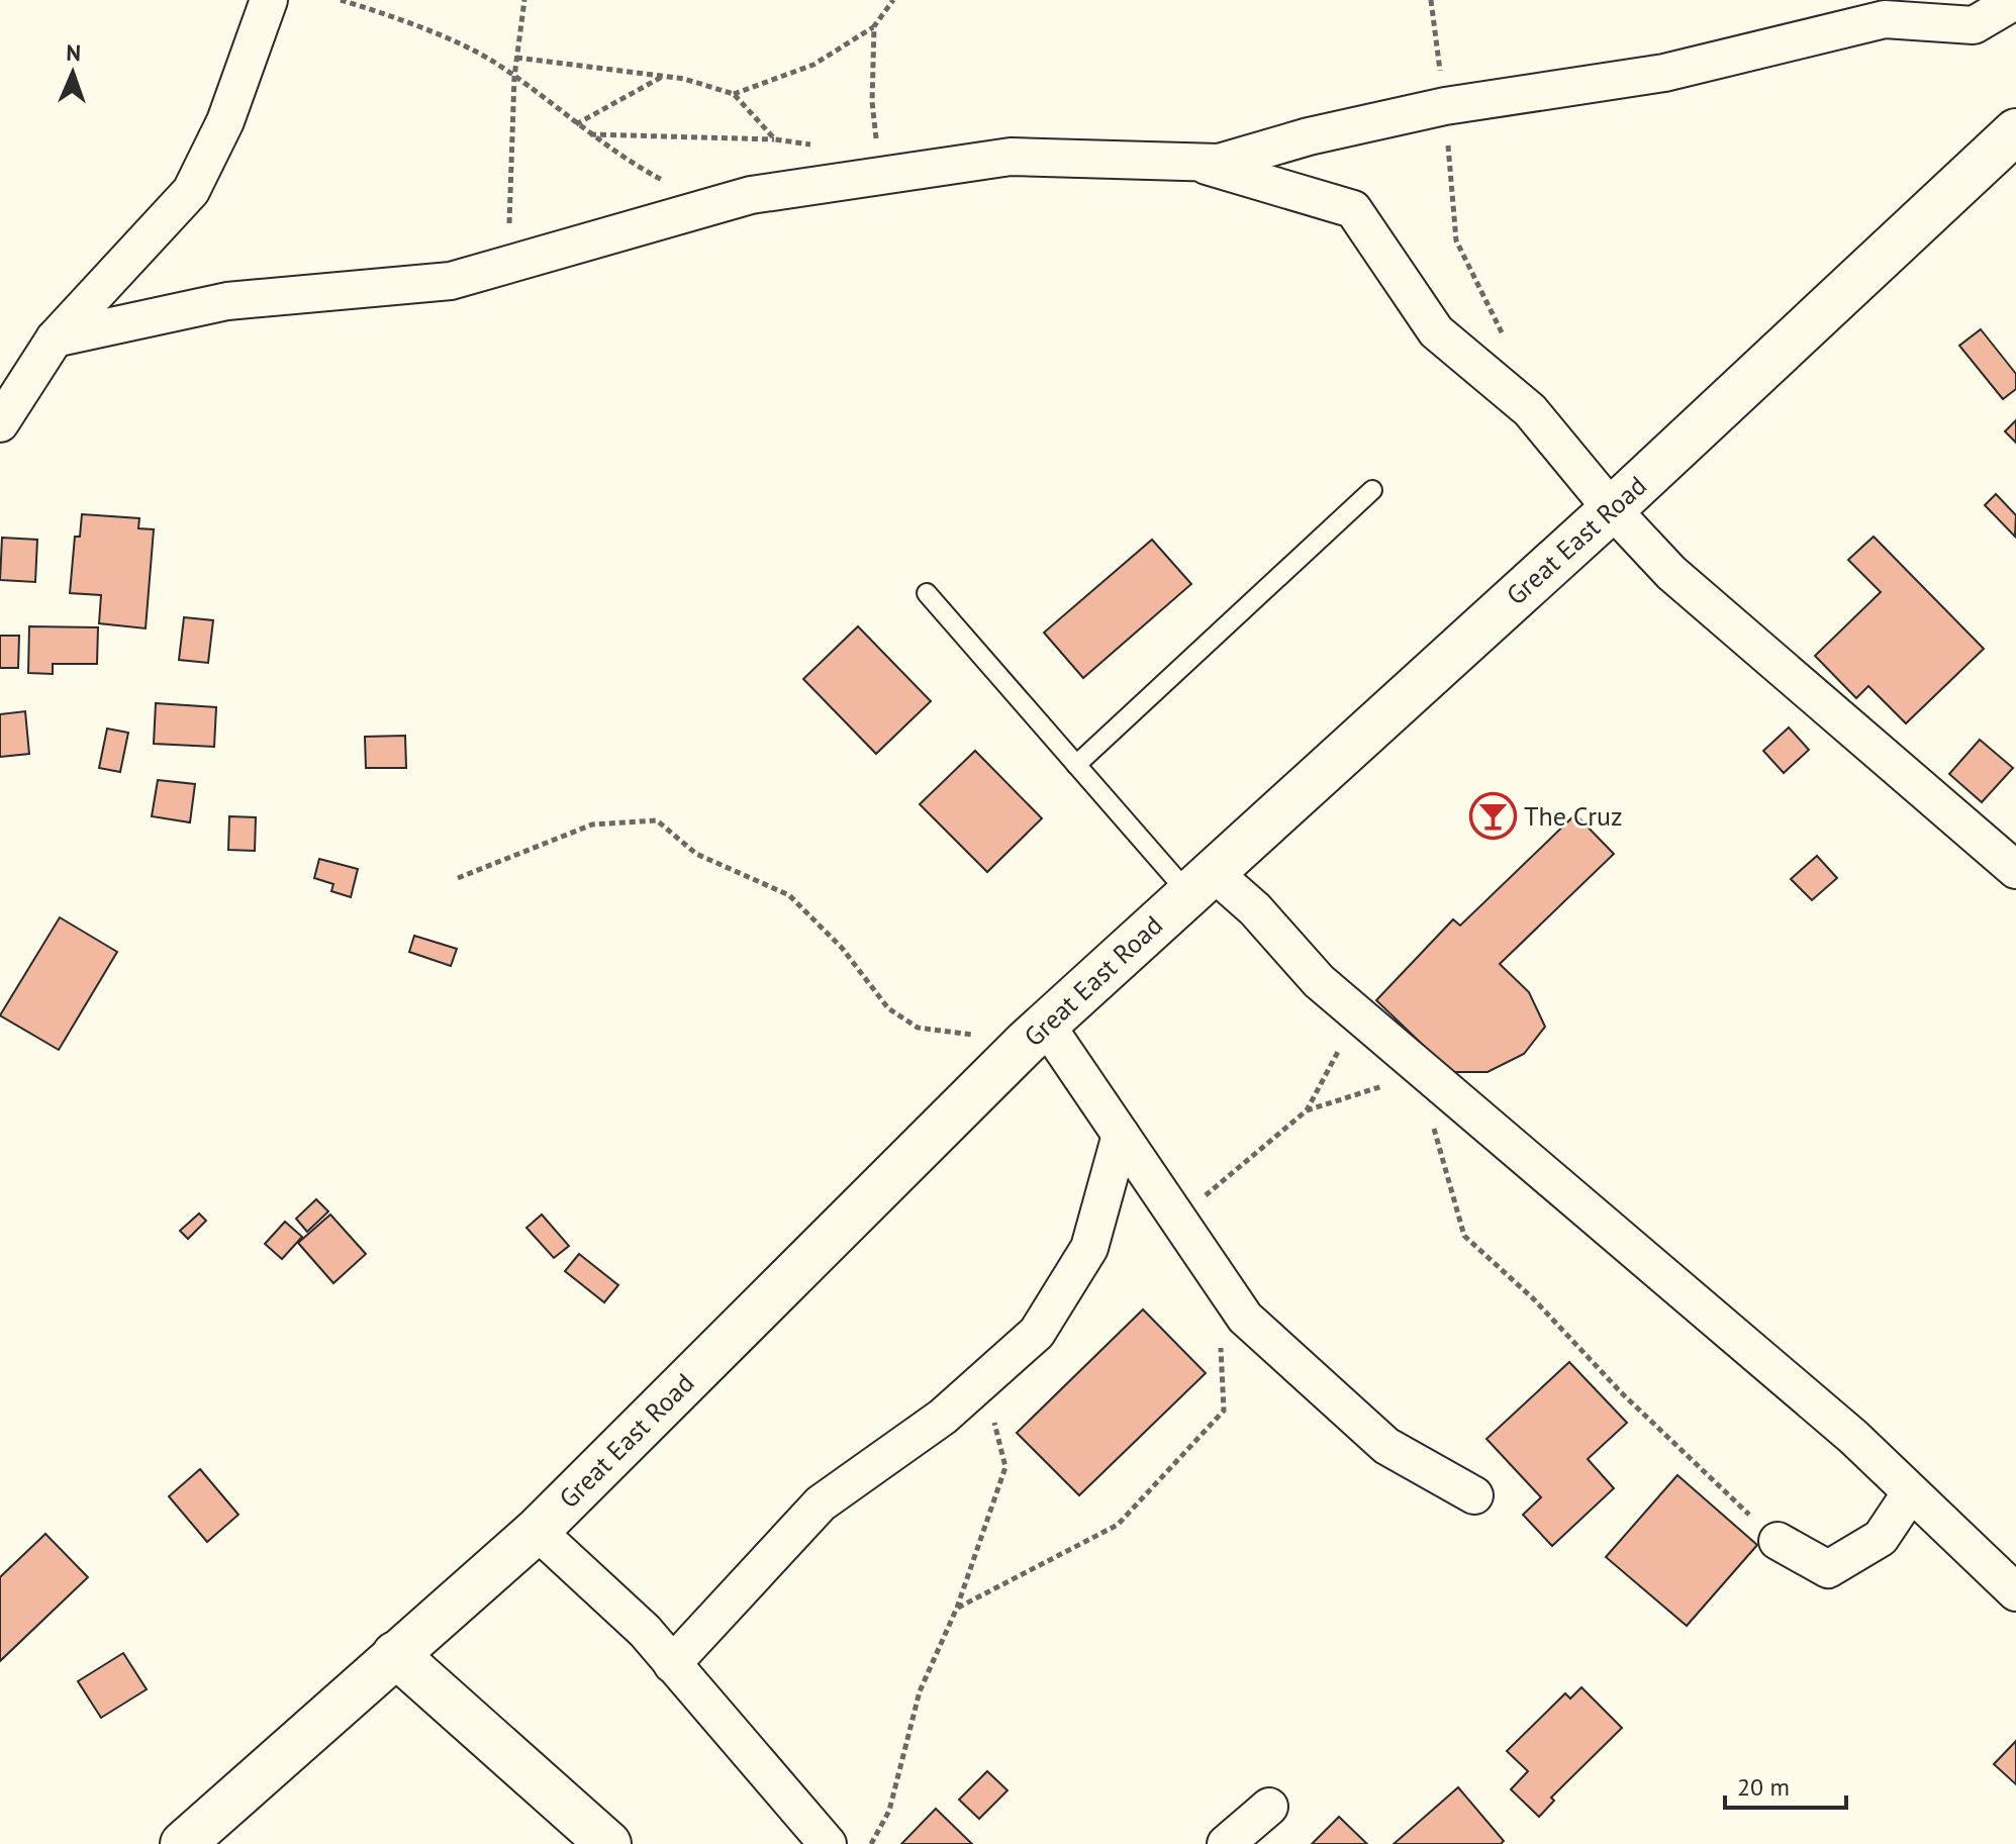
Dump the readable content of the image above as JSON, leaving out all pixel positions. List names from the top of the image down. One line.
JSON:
{"streets":{"main road":["Great East Road"]},"places":{"bar":["The Cruz"]},"scale_bar":"20 m","north":"top"}
